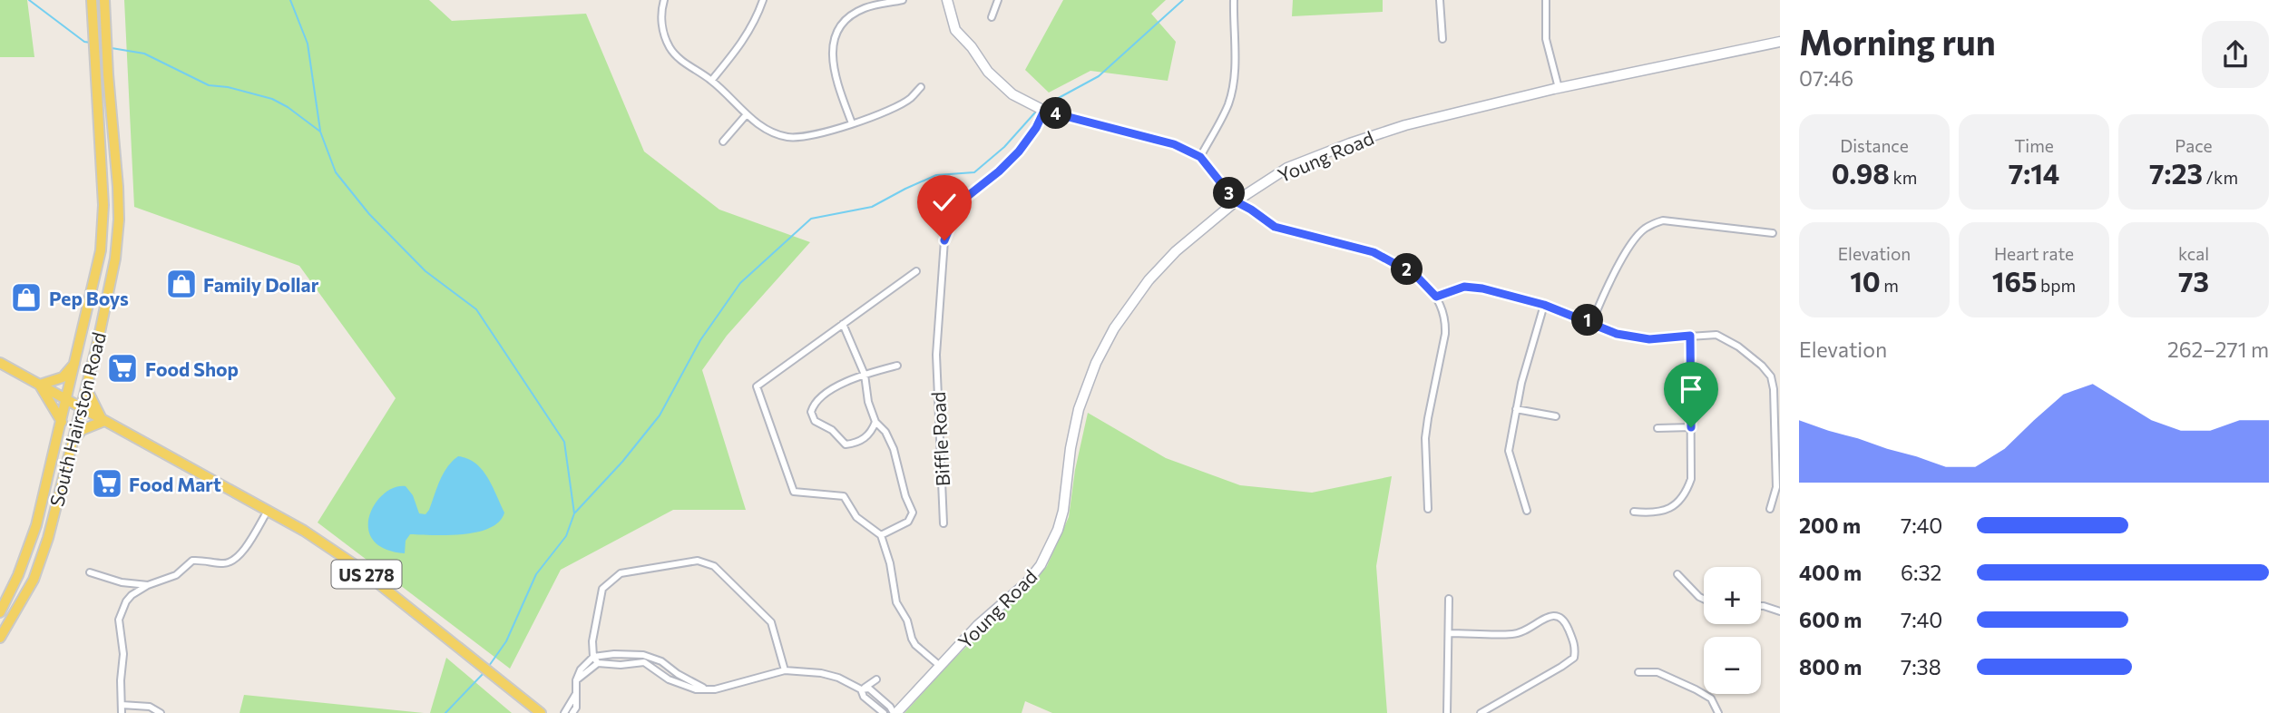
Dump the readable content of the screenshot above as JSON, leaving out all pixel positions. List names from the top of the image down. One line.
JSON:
{"streets":{"main road":["South Hairston Road","US 278"],"street":["Young Road","Biffle Road"]},"crossings":[["South Hairston Road","US 278"]],"places":{"shop":["Family Dollar","Pep Boys"],"supermarket":["Food Shop","Food Mart"]},"page":{"heading":["Morning run","07:46"],"pins":["4","3","2","1"],"stats":[["Distance","0.98 km"],["Time","7:14"],["Pace","7:23 /km"],["Elevation","10 m"],["Heart rate","165 bpm"],["kcal","73"]],"chart":["Elevation","262–271 m"],"list":[{"name":"200 m","note":"7:40"},{"name":"400 m","note":"6:32"},{"name":"600 m","note":"7:40"},{"name":"800 m","note":"7:38"}],"map_buttons":["+","−"]}}
